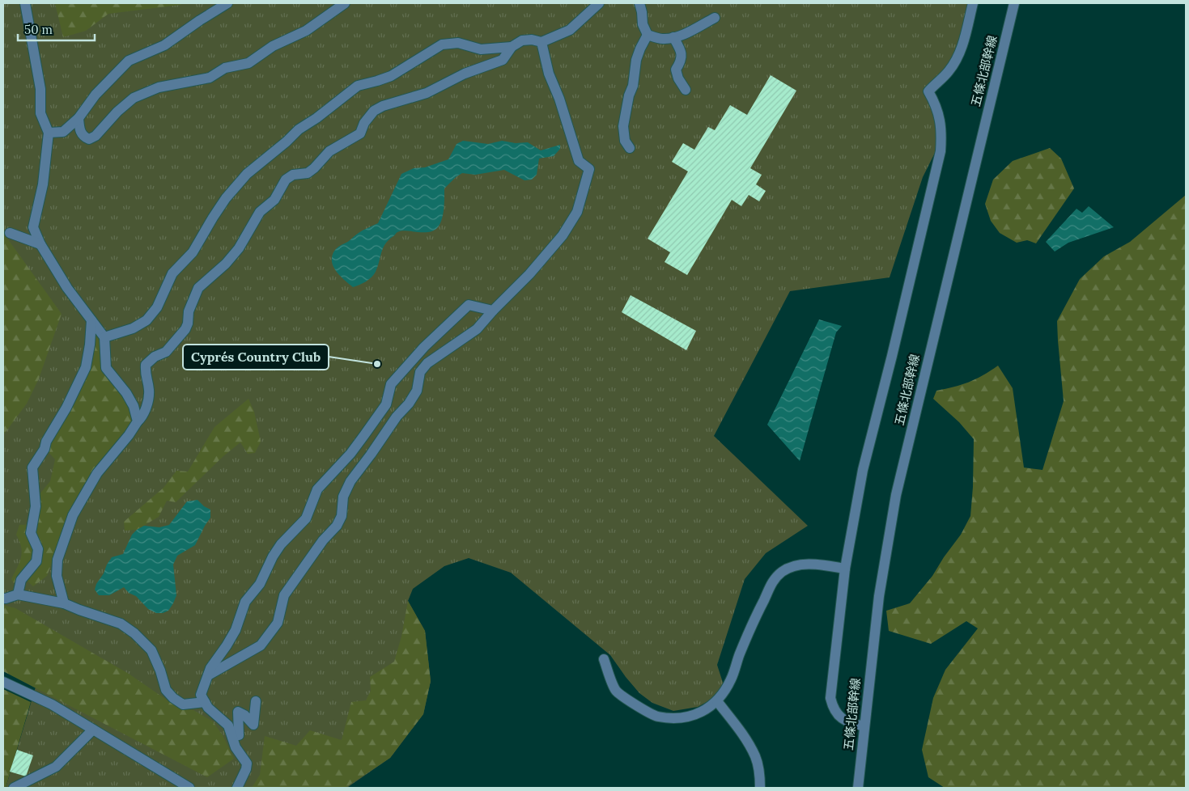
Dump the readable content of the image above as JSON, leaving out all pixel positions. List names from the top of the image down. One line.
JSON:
{"streets":{"street":["五條北部幹線"]},"places":["Cyprés Country Club"],"scale_bar":"50 m"}
